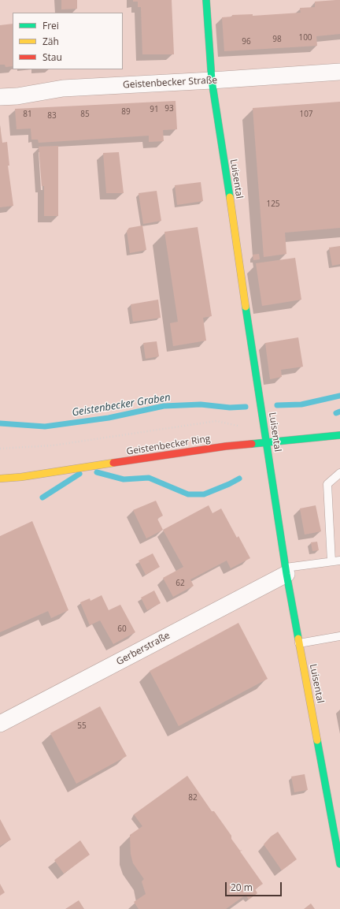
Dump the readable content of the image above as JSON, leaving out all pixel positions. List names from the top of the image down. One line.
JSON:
{"streets":{"street":["Geistenbecker Straße","Luisental","Geistenbecker Ring","Gerberstraße"]},"crossings":[["Geistenbecker Straße","Luisental"],["Luisental","Geistenbecker Ring"],["Luisental","Gerberstraße"]],"water":["Geistenbecker Graben"],"house_numbers":["100","98","96","93","91","89","81","85","107","83","125","62","60","55","82"],"legend":["Frei","Zäh","Stau"],"scale_bar":"20 m"}
